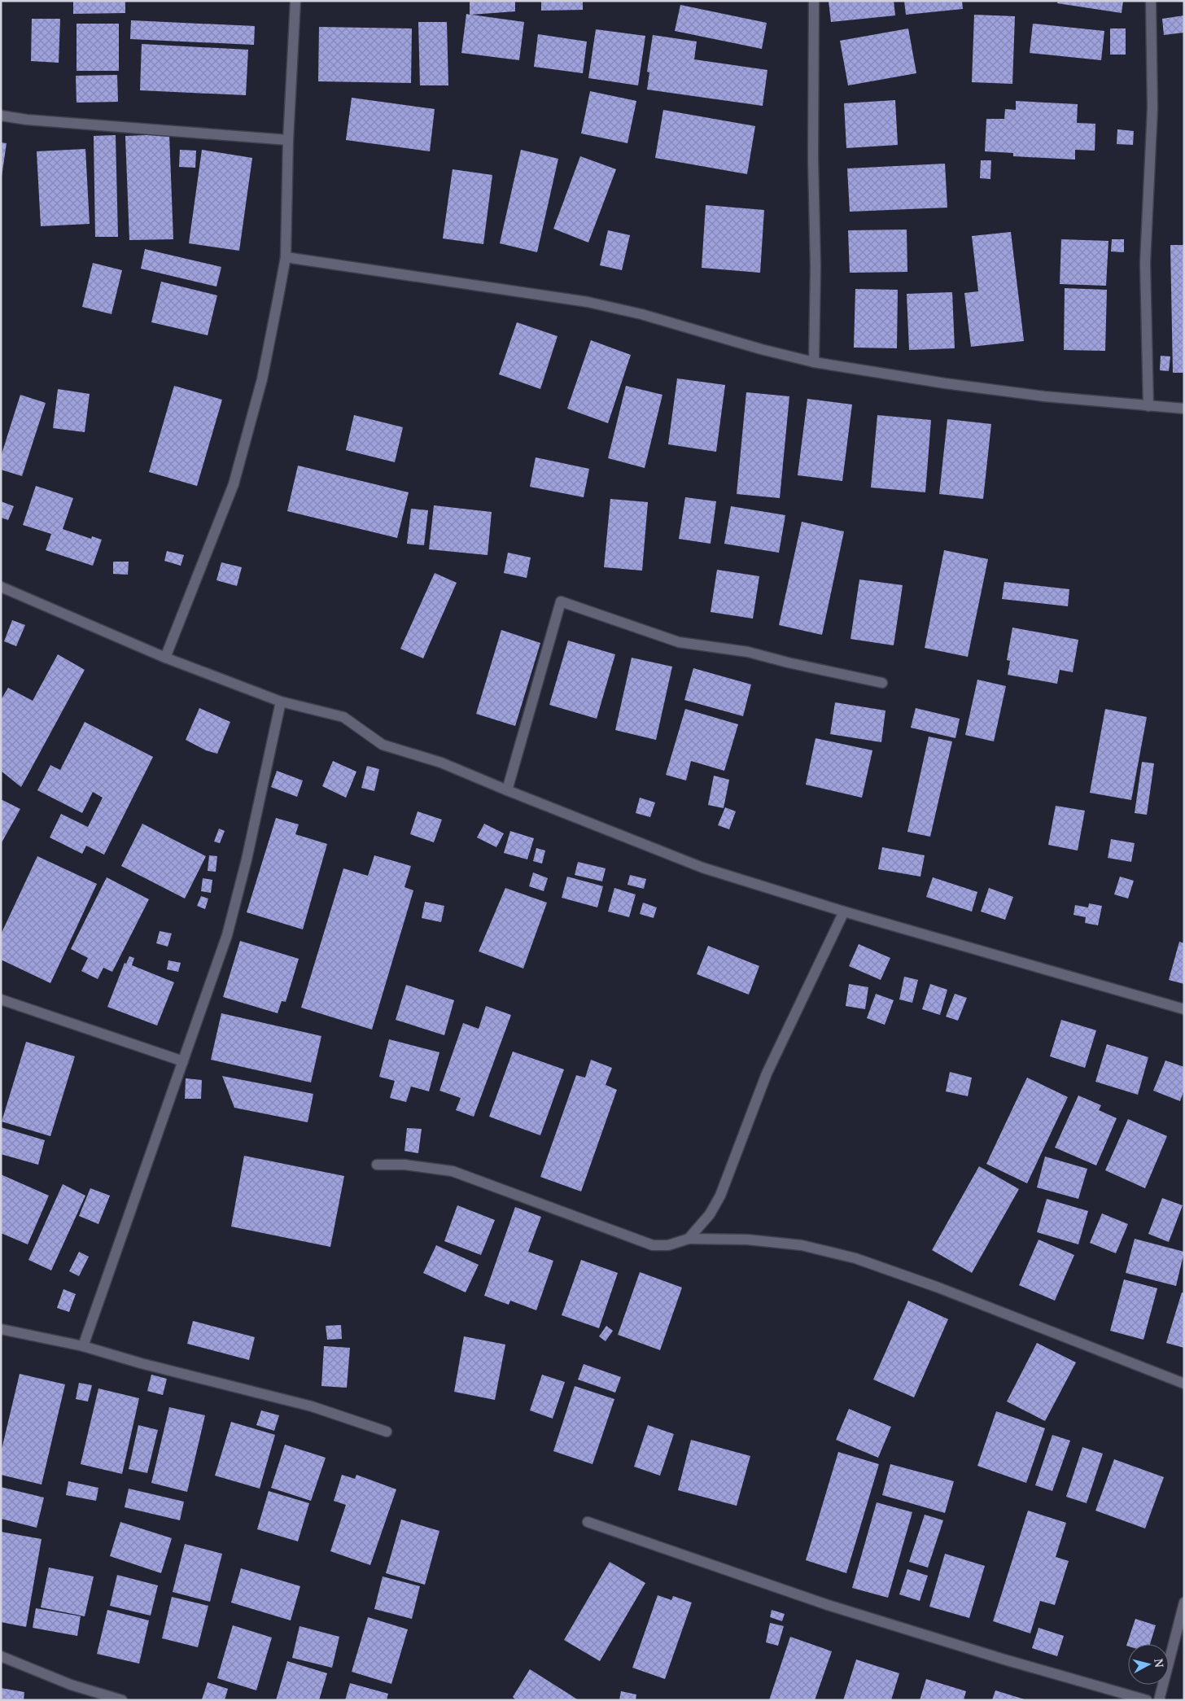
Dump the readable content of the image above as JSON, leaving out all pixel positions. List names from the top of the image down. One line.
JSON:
{"north":"right"}
